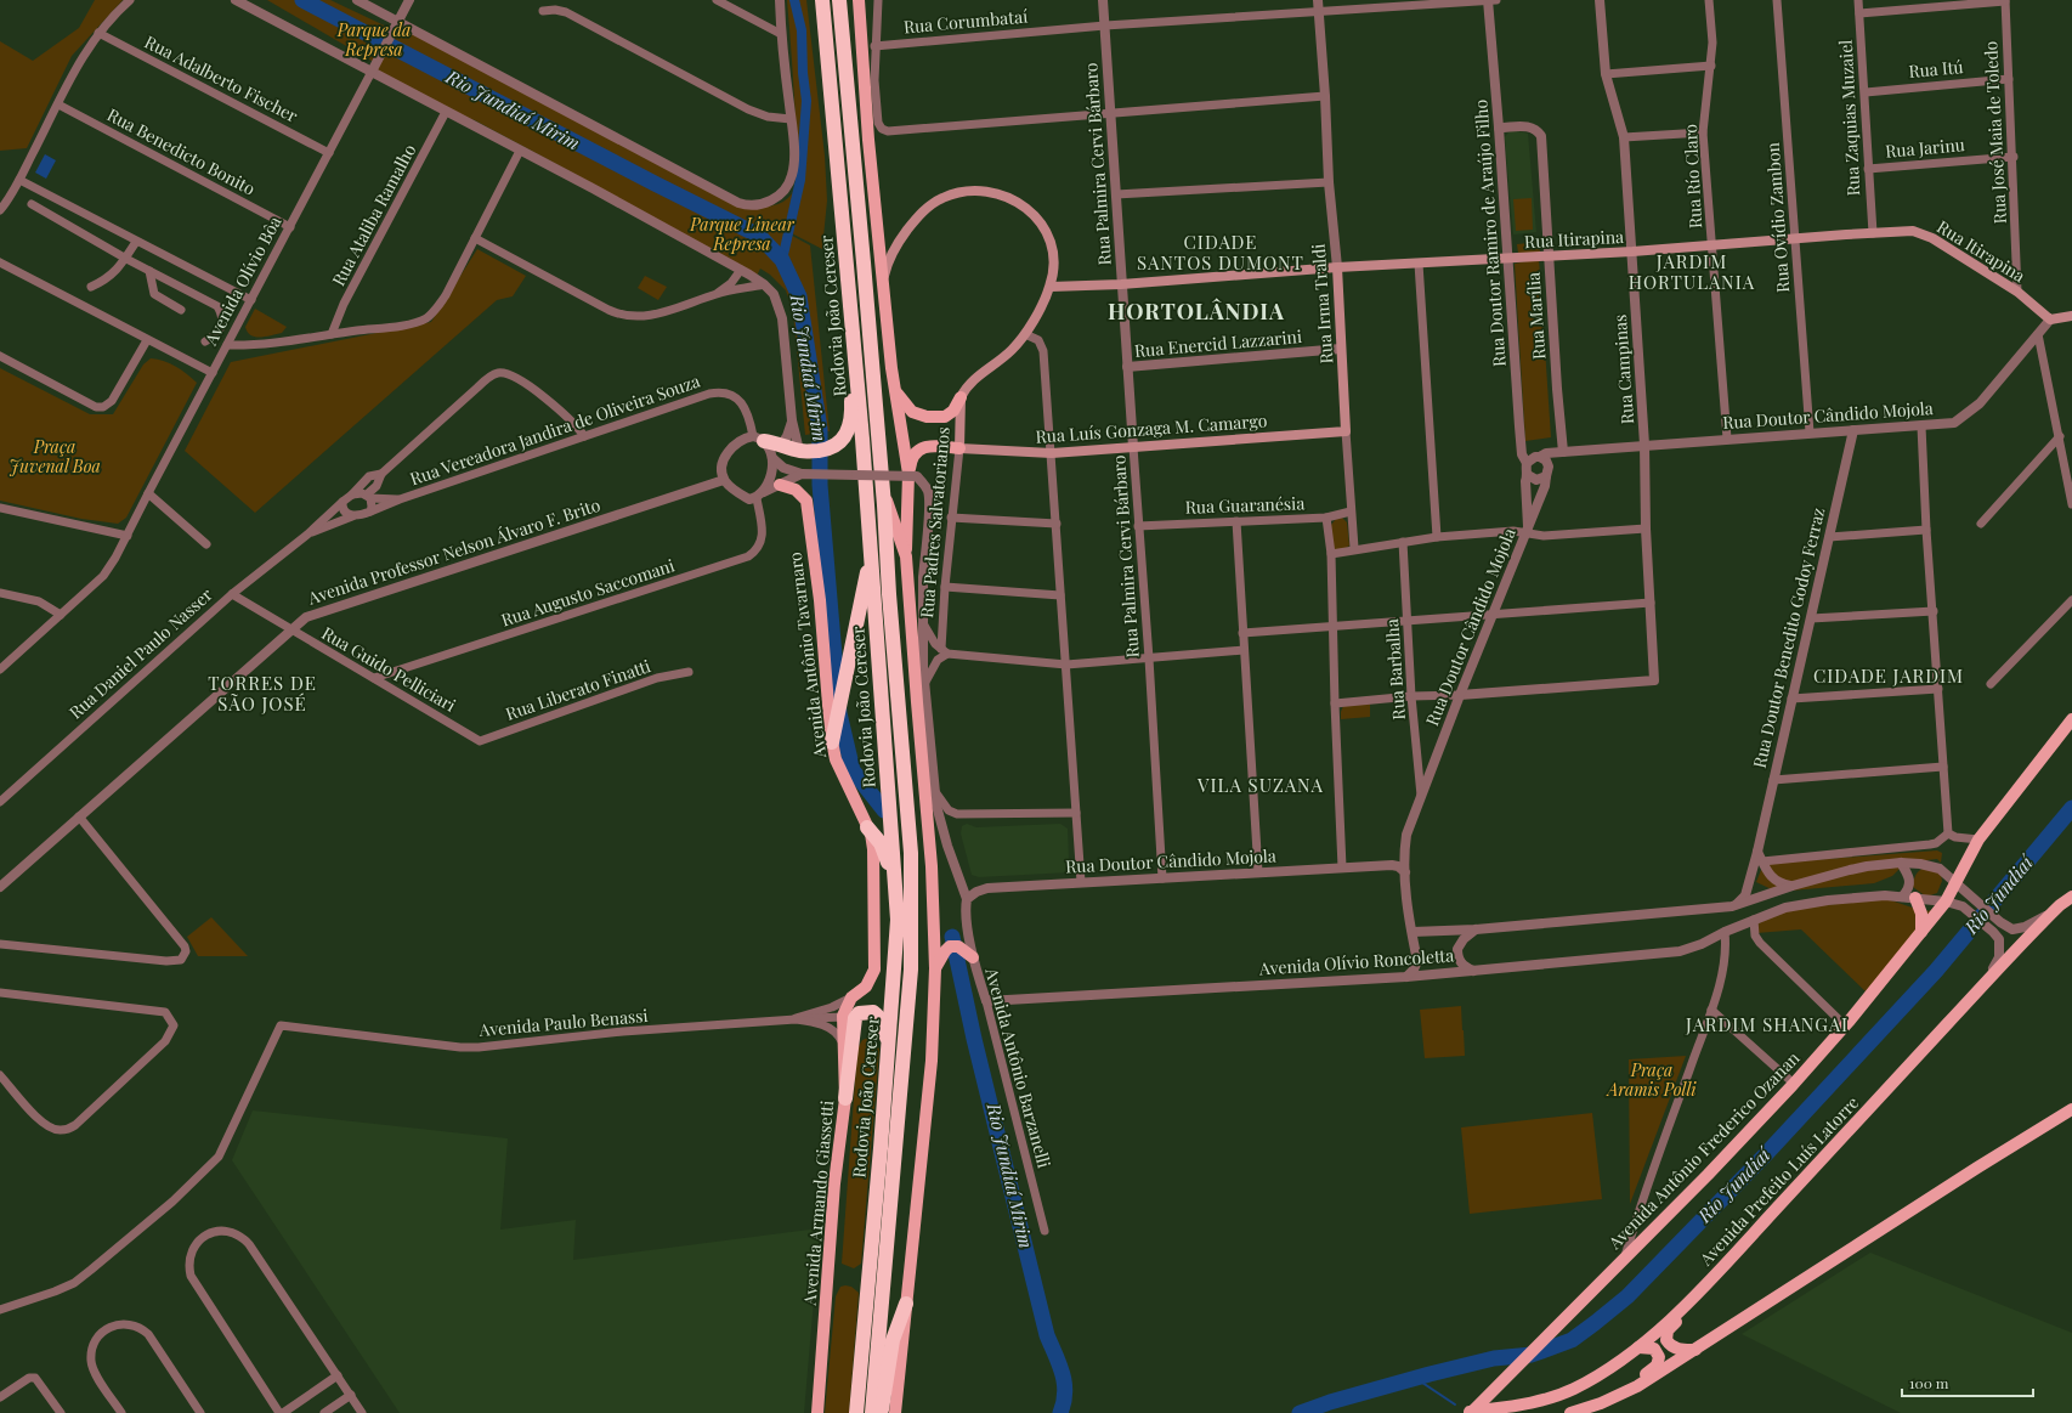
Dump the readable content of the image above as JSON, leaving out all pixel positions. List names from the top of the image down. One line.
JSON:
{"streets":{"highway":["Rodovia João Cereser"],"main road":["Rua Itirapina","Rua Irma Traldi","Rua Luís Gonzaga M. Camargo","Rua Padres Salvatorianos","Avenida Antônio Tavarnaro","Avenida Antônio Frederico Ozanan","Avenida Prefeito Luís Latorre","Avenida Armando Giassetti"],"street":["Rua Corumbataí","Rua Itú","Rua Adalberto Fischer","Rua Zaquias Muzaiel","Rua José Maia de Toledo","Rua Jarinu","Rua Benedicto Bonito","Rua Palmira Cervi Bárbaro","Rua Río Claro","Rua Ataliba Ramalho","Rua Ovídio Zambon","Rua Doutor Ramiro de Araújo Filho","Avenida Olívio Bôa","Rua Marília","Rua Enercid Lazzarini","Rua Campinas","Rua Doutor Cândido Mojola","Rua Vereadora Jandira de Oliveira Souza","Rua Guaranésia","Avenida Professor Nelson Álvaro F. Brito","Rua Augusto Saccomani","Rua Doutor Benedito Godoy Ferraz","Rua Daniel Paulo Nasser","Rua Guido Pelliciari","Rua Barbalha","Rua Liberato Finatti","Avenida Olívio Roncoletta","Avenida Paulo Benassi","Avenida Antônio Barzanelli"]},"crossings":[["Rua Corumbataí","Rua Palmira Cervi Bárbaro"],["Rua Corumbataí","Rua Doutor Ramiro de Araújo Filho"],["Rua Corumbataí","Rua Irma Traldi"],["Rua Itú","Rua Zaquias Muzaiel"],["Rua Itú","Rua José Maia de Toledo"],["Rua Adalberto Fischer","Avenida Olívio Bôa"],["Rua Zaquias Muzaiel","Rua Jarinu"],["Rua Zaquias Muzaiel","Rua Itirapina"],["Rua José Maia de Toledo","Rua Jarinu"],["Rua José Maia de Toledo","Rua Itirapina"],["Rua Benedicto Bonito","Avenida Olívio Bôa"],["Rua Palmira Cervi Bárbaro","Rua Itirapina"],["Rua Palmira Cervi Bárbaro","Rua Enercid Lazzarini"],["Rua Palmira Cervi Bárbaro","Rua Doutor Cândido Mojola"],["Rua Palmira Cervi Bárbaro","Rua Luís Gonzaga M. Camargo"],["Rua Palmira Cervi Bárbaro","Rua Guaranésia"],["Rua Río Claro","Rua Itirapina"],["Rua Río Claro","Rua Doutor Cândido Mojola"],["Rua Ovídio Zambon","Rua Itirapina"],["Rua Ovídio Zambon","Rua Doutor Cândido Mojola"],["Rua Doutor Ramiro de Araújo Filho","Rua Itirapina"],["Rua Doutor Ramiro de Araújo Filho","Rua Marília"],["Rua Doutor Ramiro de Araújo Filho","Rua Doutor Cândido Mojola"],["Rua Itirapina","Rua Irma Traldi"],["Rua Itirapina","Rua Marília"],["Rua Itirapina","Rua Campinas"],["Rua Itirapina","Rua Doutor Cândido Mojola"],["Rua Irma Traldi","Rua Enercid Lazzarini"],["Rua Irma Traldi","Rua Luís Gonzaga M. Camargo"],["Rua Irma Traldi","Rua Guaranésia"],["Rua Marília","Rua Doutor Cândido Mojola"],["Rua Campinas","Rua Doutor Cândido Mojola"],["Rua Doutor Cândido Mojola","Rua Doutor Benedito Godoy Ferraz"],["Rua Doutor Cândido Mojola","Rua Barbalha"],["Rua Doutor Cândido Mojola","Avenida Olívio Roncoletta"],["Rua Doutor Cândido Mojola","Avenida Antônio Barzanelli"],["Rua Luís Gonzaga M. Camargo","Rua Padres Salvatorianos"],["Rua Vereadora Jandira de Oliveira Souza","Avenida Professor Nelson Álvaro F. Brito"],["Rua Vereadora Jandira de Oliveira Souza","Rua Augusto Saccomani"],["Rua Vereadora Jandira de Oliveira Souza","Rua Daniel Paulo Nasser"],["Avenida Professor Nelson Álvaro F. Brito","Rua Augusto Saccomani"],["Avenida Professor Nelson Álvaro F. Brito","Rua Guido Pelliciari"],["Rua Augusto Saccomani","Rua Guido Pelliciari"],["Rua Doutor Benedito Godoy Ferraz","Avenida Olívio Roncoletta"],["Rua Daniel Paulo Nasser","Rua Guido Pelliciari"],["Avenida Antônio Tavarnaro","Avenida Armando Giassetti"],["Rua Guido Pelliciari","Rua Liberato Finatti"],["Avenida Olívio Roncoletta","Avenida Antônio Barzanelli"],["Avenida Olívio Roncoletta","Avenida Antônio Frederico Ozanan"],["Avenida Olívio Roncoletta","Avenida Prefeito Luís Latorre"],["Avenida Paulo Benassi","Avenida Armando Giassetti"],["Avenida Antônio Frederico Ozanan","Avenida Prefeito Luís Latorre"]],"districts":["CIDADE SANTOS DUMONT","JARDIM HORTULANIA","HORTOLÂNDIA","CIDADE JARDIM","TORRES DE SÃO JOSÉ","VILA SUZANA","JARDIM SHANGAI"],"water":["Rio Jundiaí Mirim","Rio Jundiaí"],"parks":["Parque da Represa","Parque Linear Represa","Praça Juvenal Boa","Praça Aramis Polli"],"scale_bar":"100 m"}
